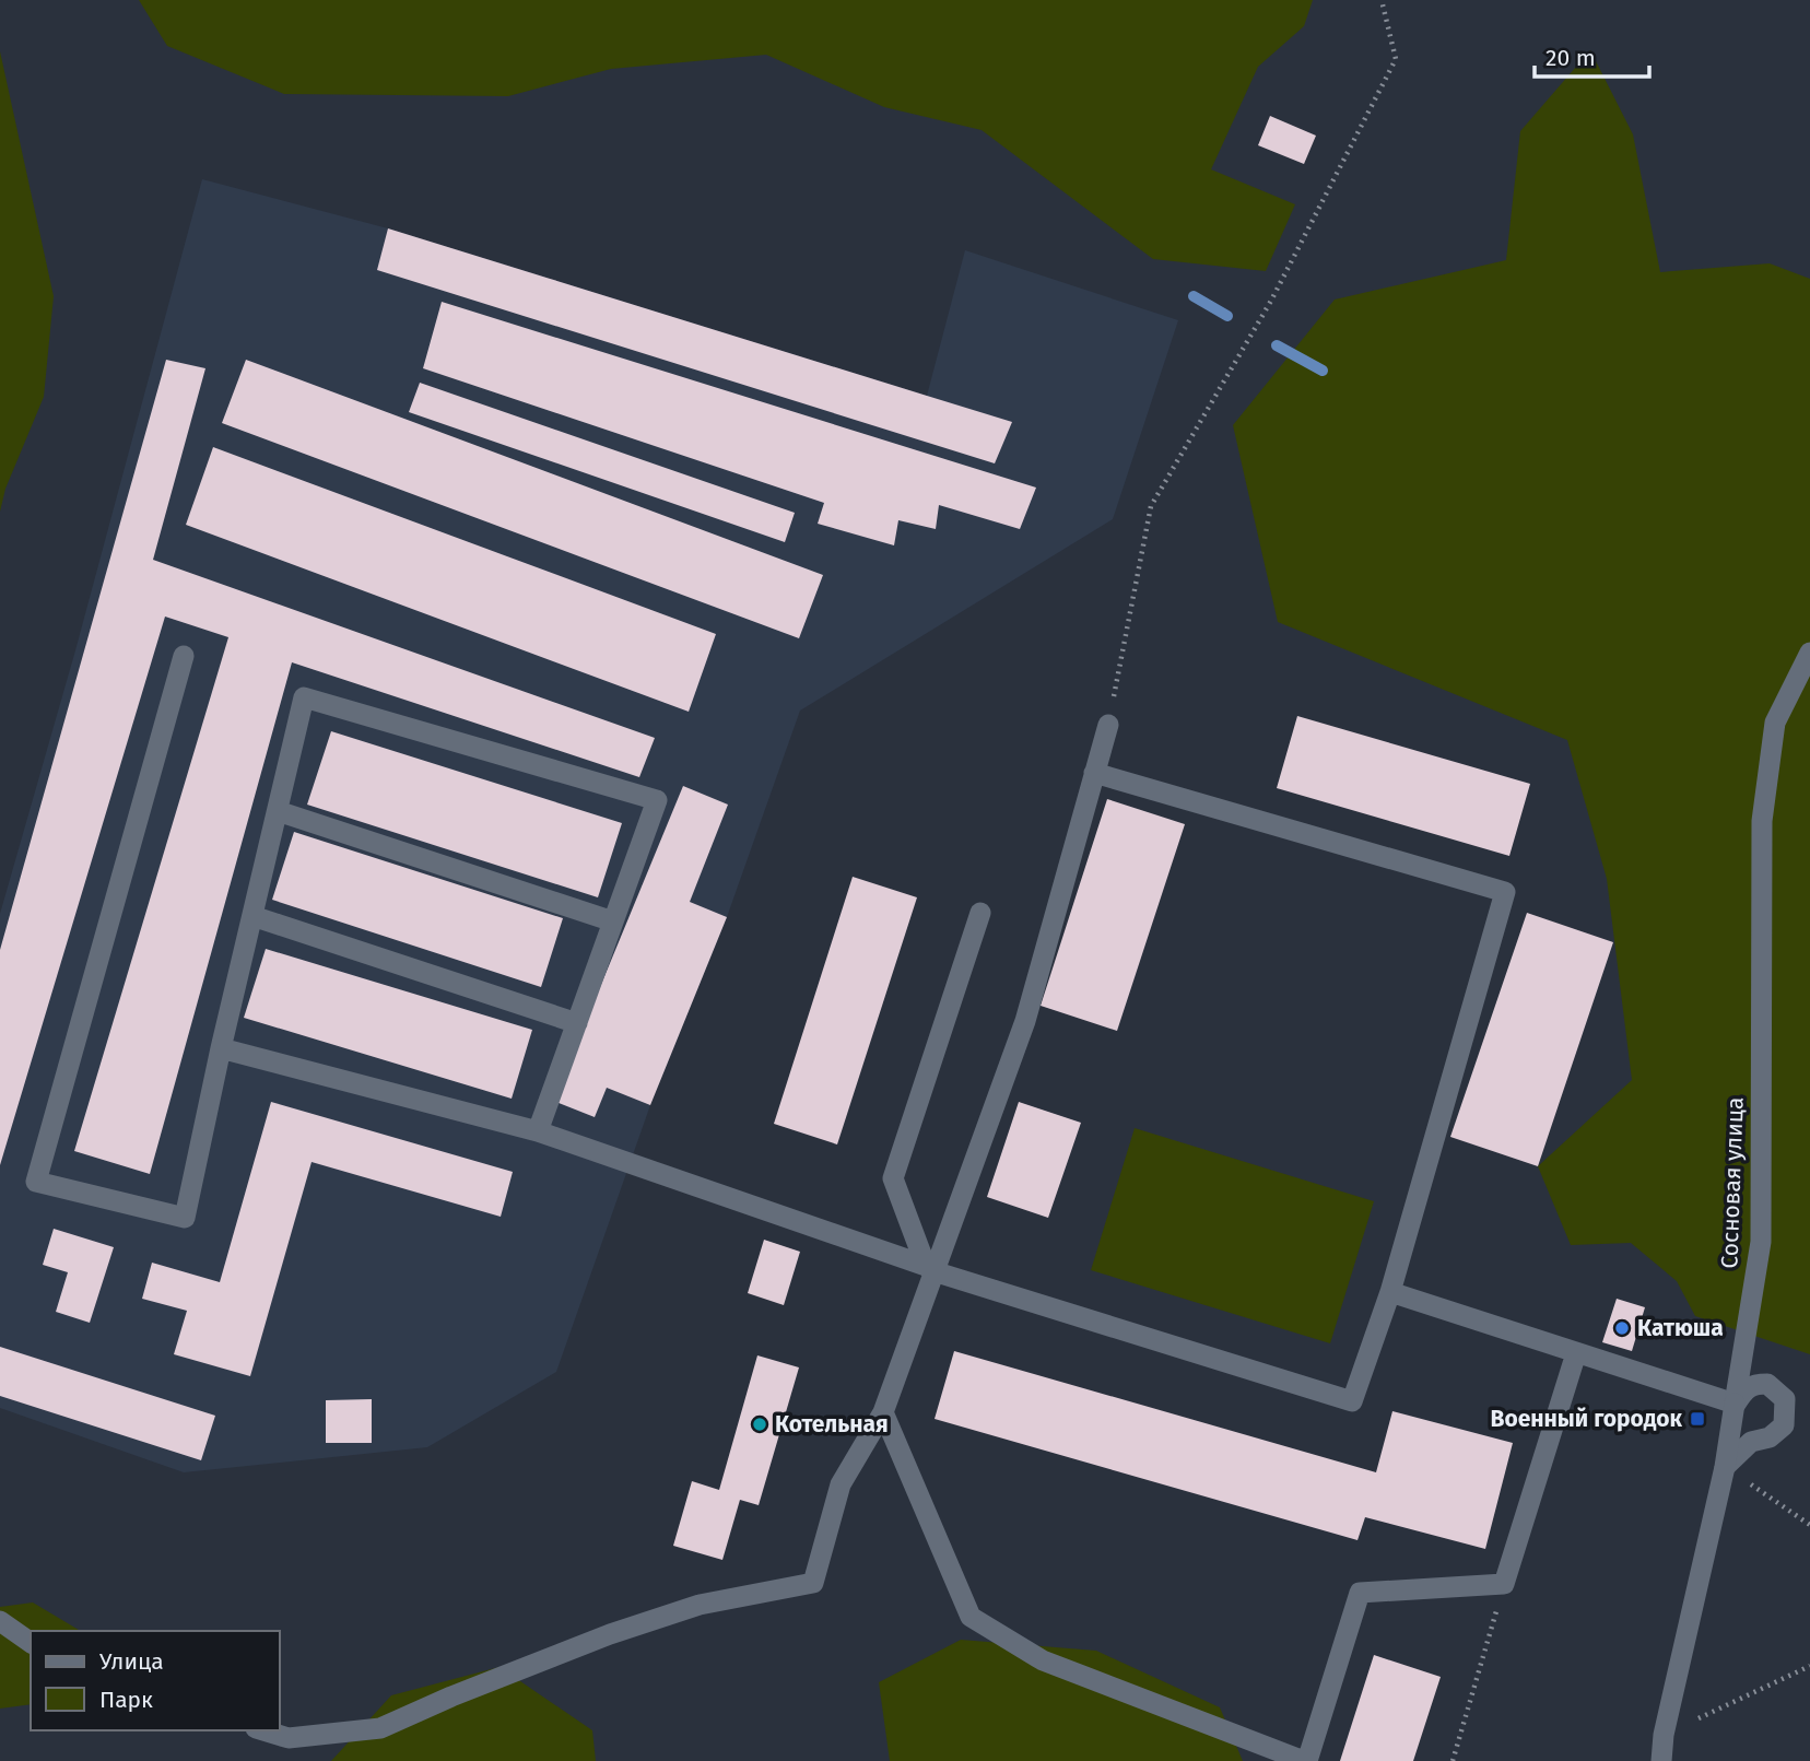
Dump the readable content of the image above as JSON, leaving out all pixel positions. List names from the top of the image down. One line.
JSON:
{"streets":{"street":["Сосновая улица"]},"places":{"other":["Катюша","Котельная"],"transit":["Военный городок"]},"legend":["Улица","Парк"],"scale_bar":"20 m"}
